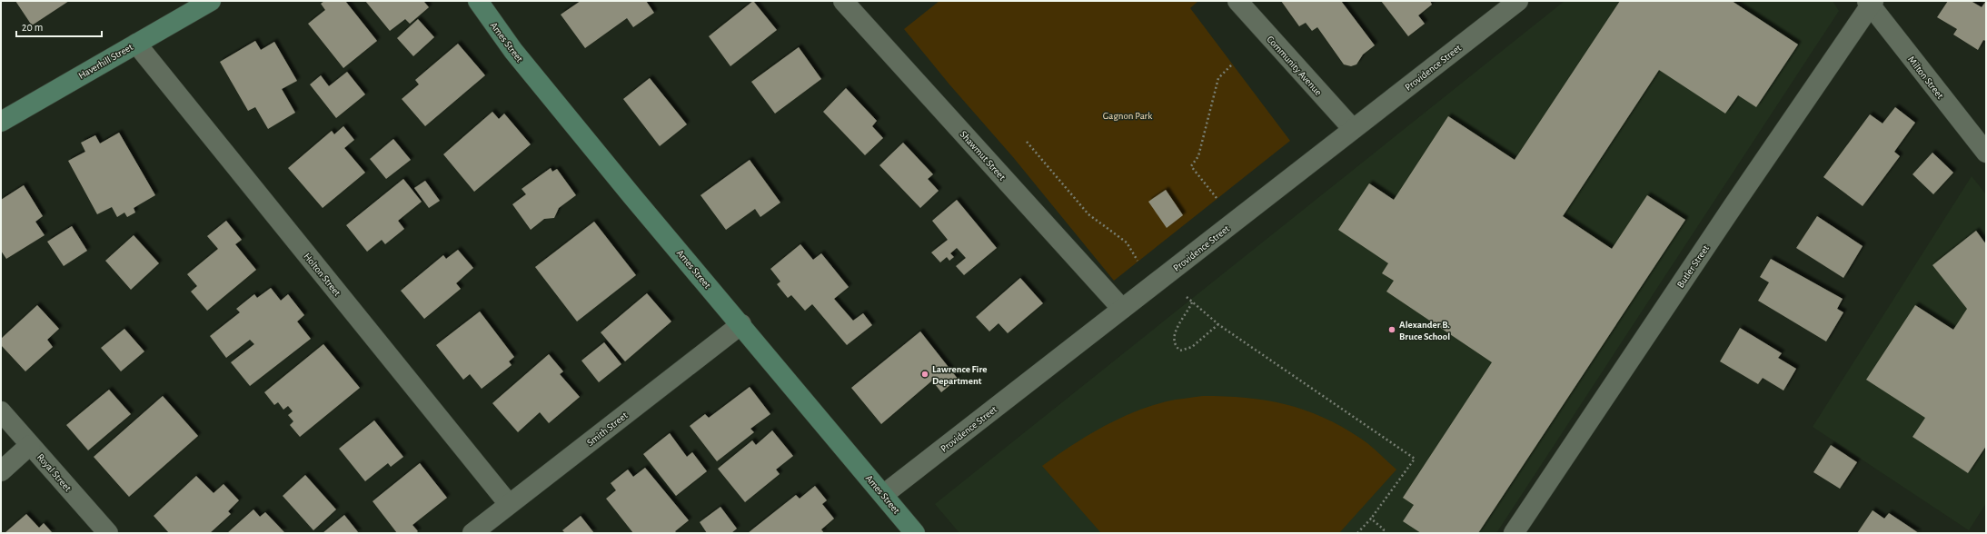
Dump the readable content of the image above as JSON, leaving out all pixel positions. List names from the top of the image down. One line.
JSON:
{"streets":{"street":["Ames Street","Haverhill Street","Community Avenue","Providence Street","Milton Street","Shawmut Street","Butler Street","Holton Street","Smith Street","Royal Street"]},"crossings":[["Ames Street","Providence Street"],["Ames Street","Smith Street"],["Haverhill Street","Holton Street"],["Community Avenue","Providence Street"],["Providence Street","Shawmut Street"],["Milton Street","Butler Street"],["Holton Street","Smith Street"]],"parks":["Gagnon Park"],"places":["Alexander B. Bruce School","Lawrence Fire Department"],"scale_bar":"20 m"}
